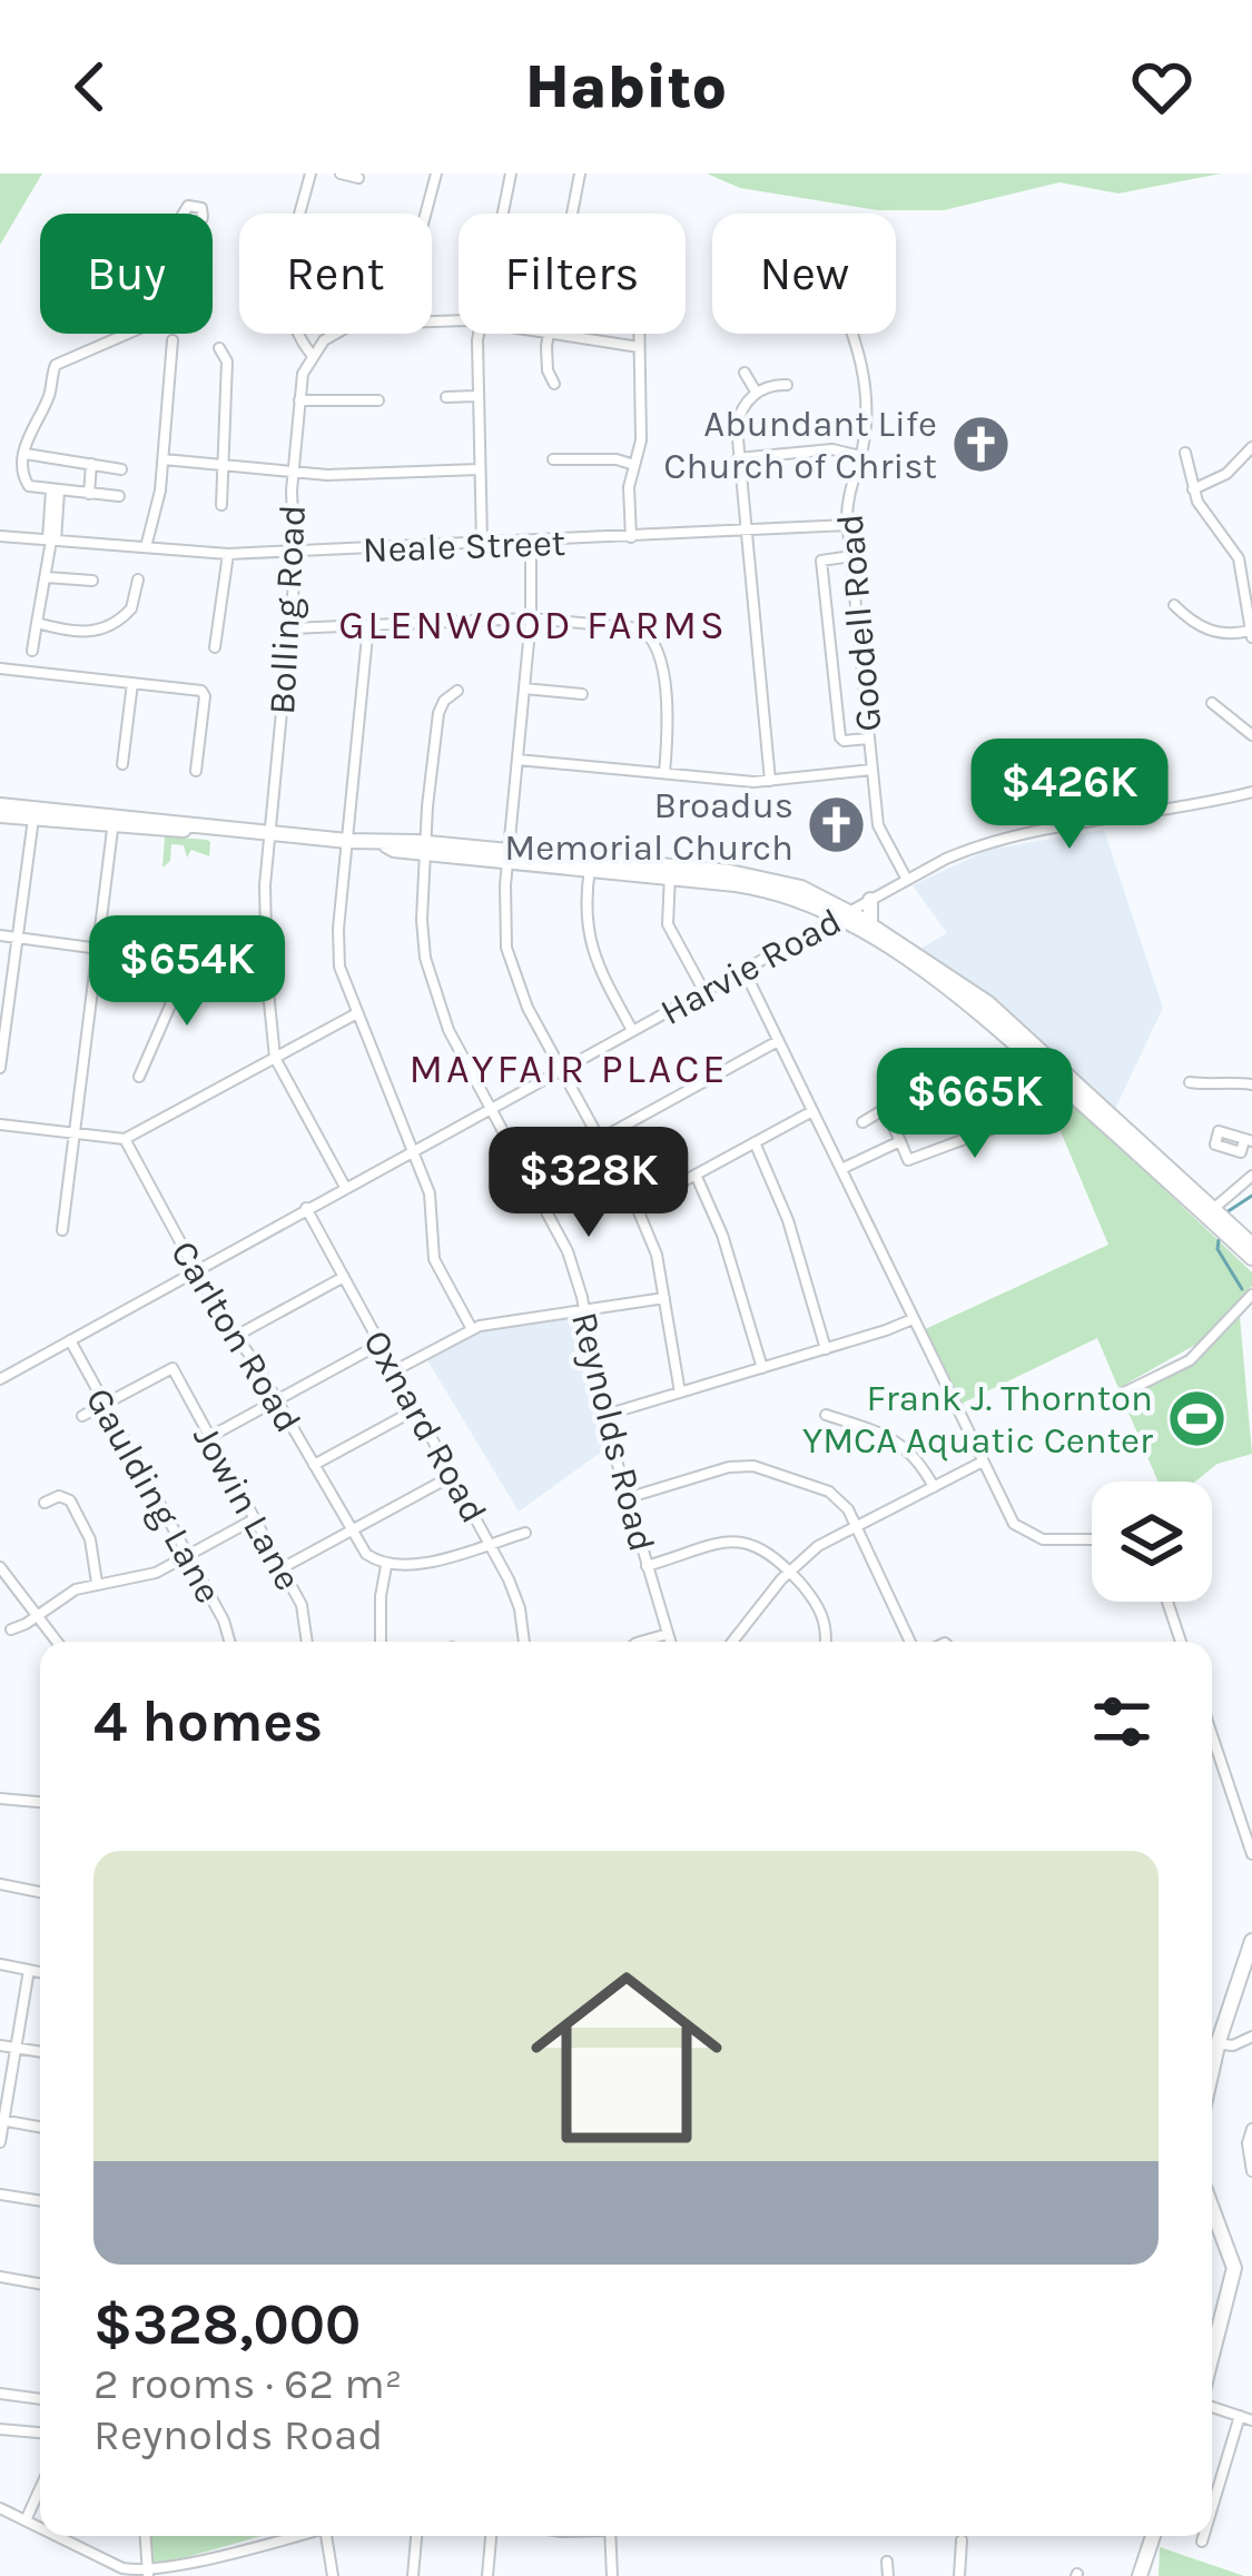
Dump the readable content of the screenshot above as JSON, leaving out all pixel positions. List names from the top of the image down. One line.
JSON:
{"streets":{"street":["Neale Street","Bolling Road","Goodell Road","Harvie Road","Carlton Road","Oxnard Road","Reynolds Road","Gaulding Lane","Jowin Lane"]},"crossings":[["Neale Street","Bolling Road"],["Neale Street","Goodell Road"],["Bolling Road","Harvie Road"],["Goodell Road","Harvie Road"],["Harvie Road","Carlton Road"],["Harvie Road","Oxnard Road"],["Harvie Road","Reynolds Road"],["Harvie Road","Gaulding Lane"],["Gaulding Lane","Jowin Lane"]],"districts":["GLENWOOD FARMS","MAYFAIR PLACE"],"places":{"church":["Abundant Life Church of Christ","Broadus Memorial Church"],"sports":["Frank J. Thornton YMCA Aquatic Center"]},"page":{"header":"Habito","chip":["Buy","Rent","Filters","New"],"price":["$426K","$654K","$665K","$328K"],"heading":"4 homes","list":[{"name":"$328,000","note":"2 rooms · 62 m² · Reynolds Road"}]}}
